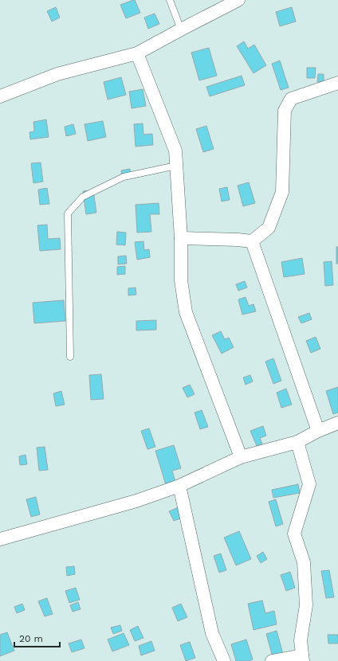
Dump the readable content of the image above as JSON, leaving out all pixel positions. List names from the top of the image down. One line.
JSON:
{"scale_bar":"20 m"}
